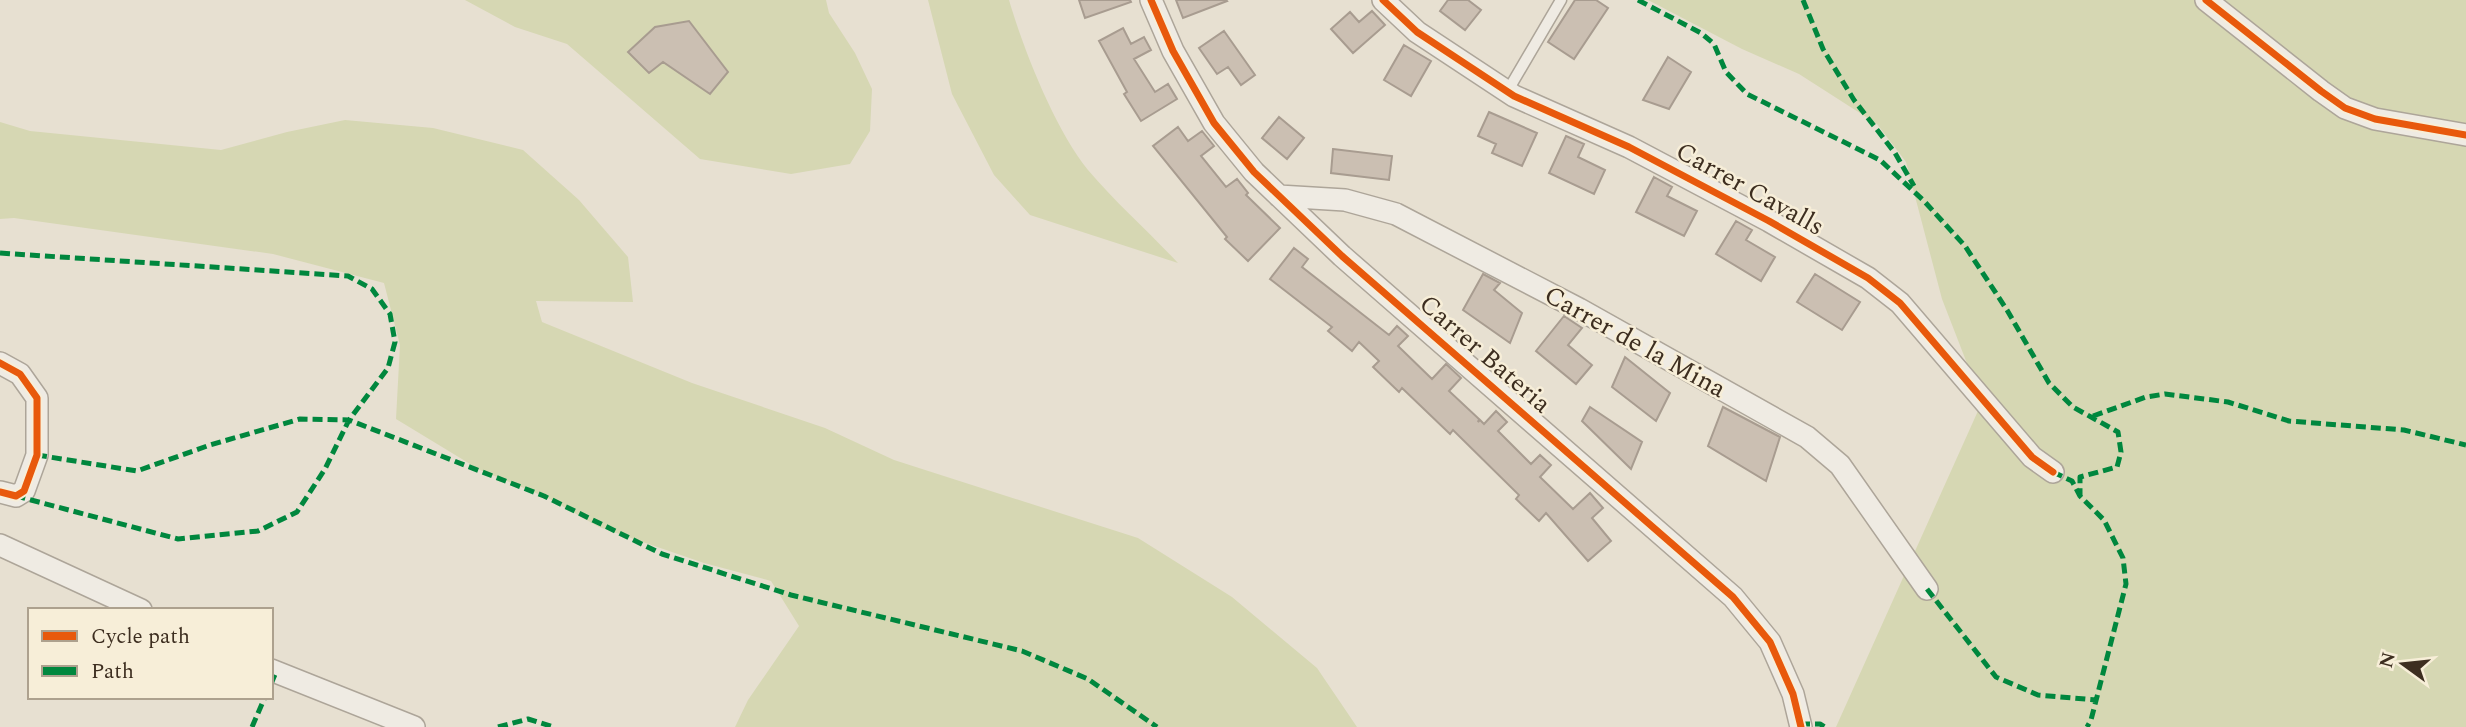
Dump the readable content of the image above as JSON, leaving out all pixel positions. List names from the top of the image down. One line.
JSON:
{"streets":{"street":["Carrer Cavalls","Carrer de la Mina","Carrer Bateria"]},"crossings":[["Carrer de la Mina","Carrer Bateria"]],"legend":["Cycle path","Path"],"north":"left"}
